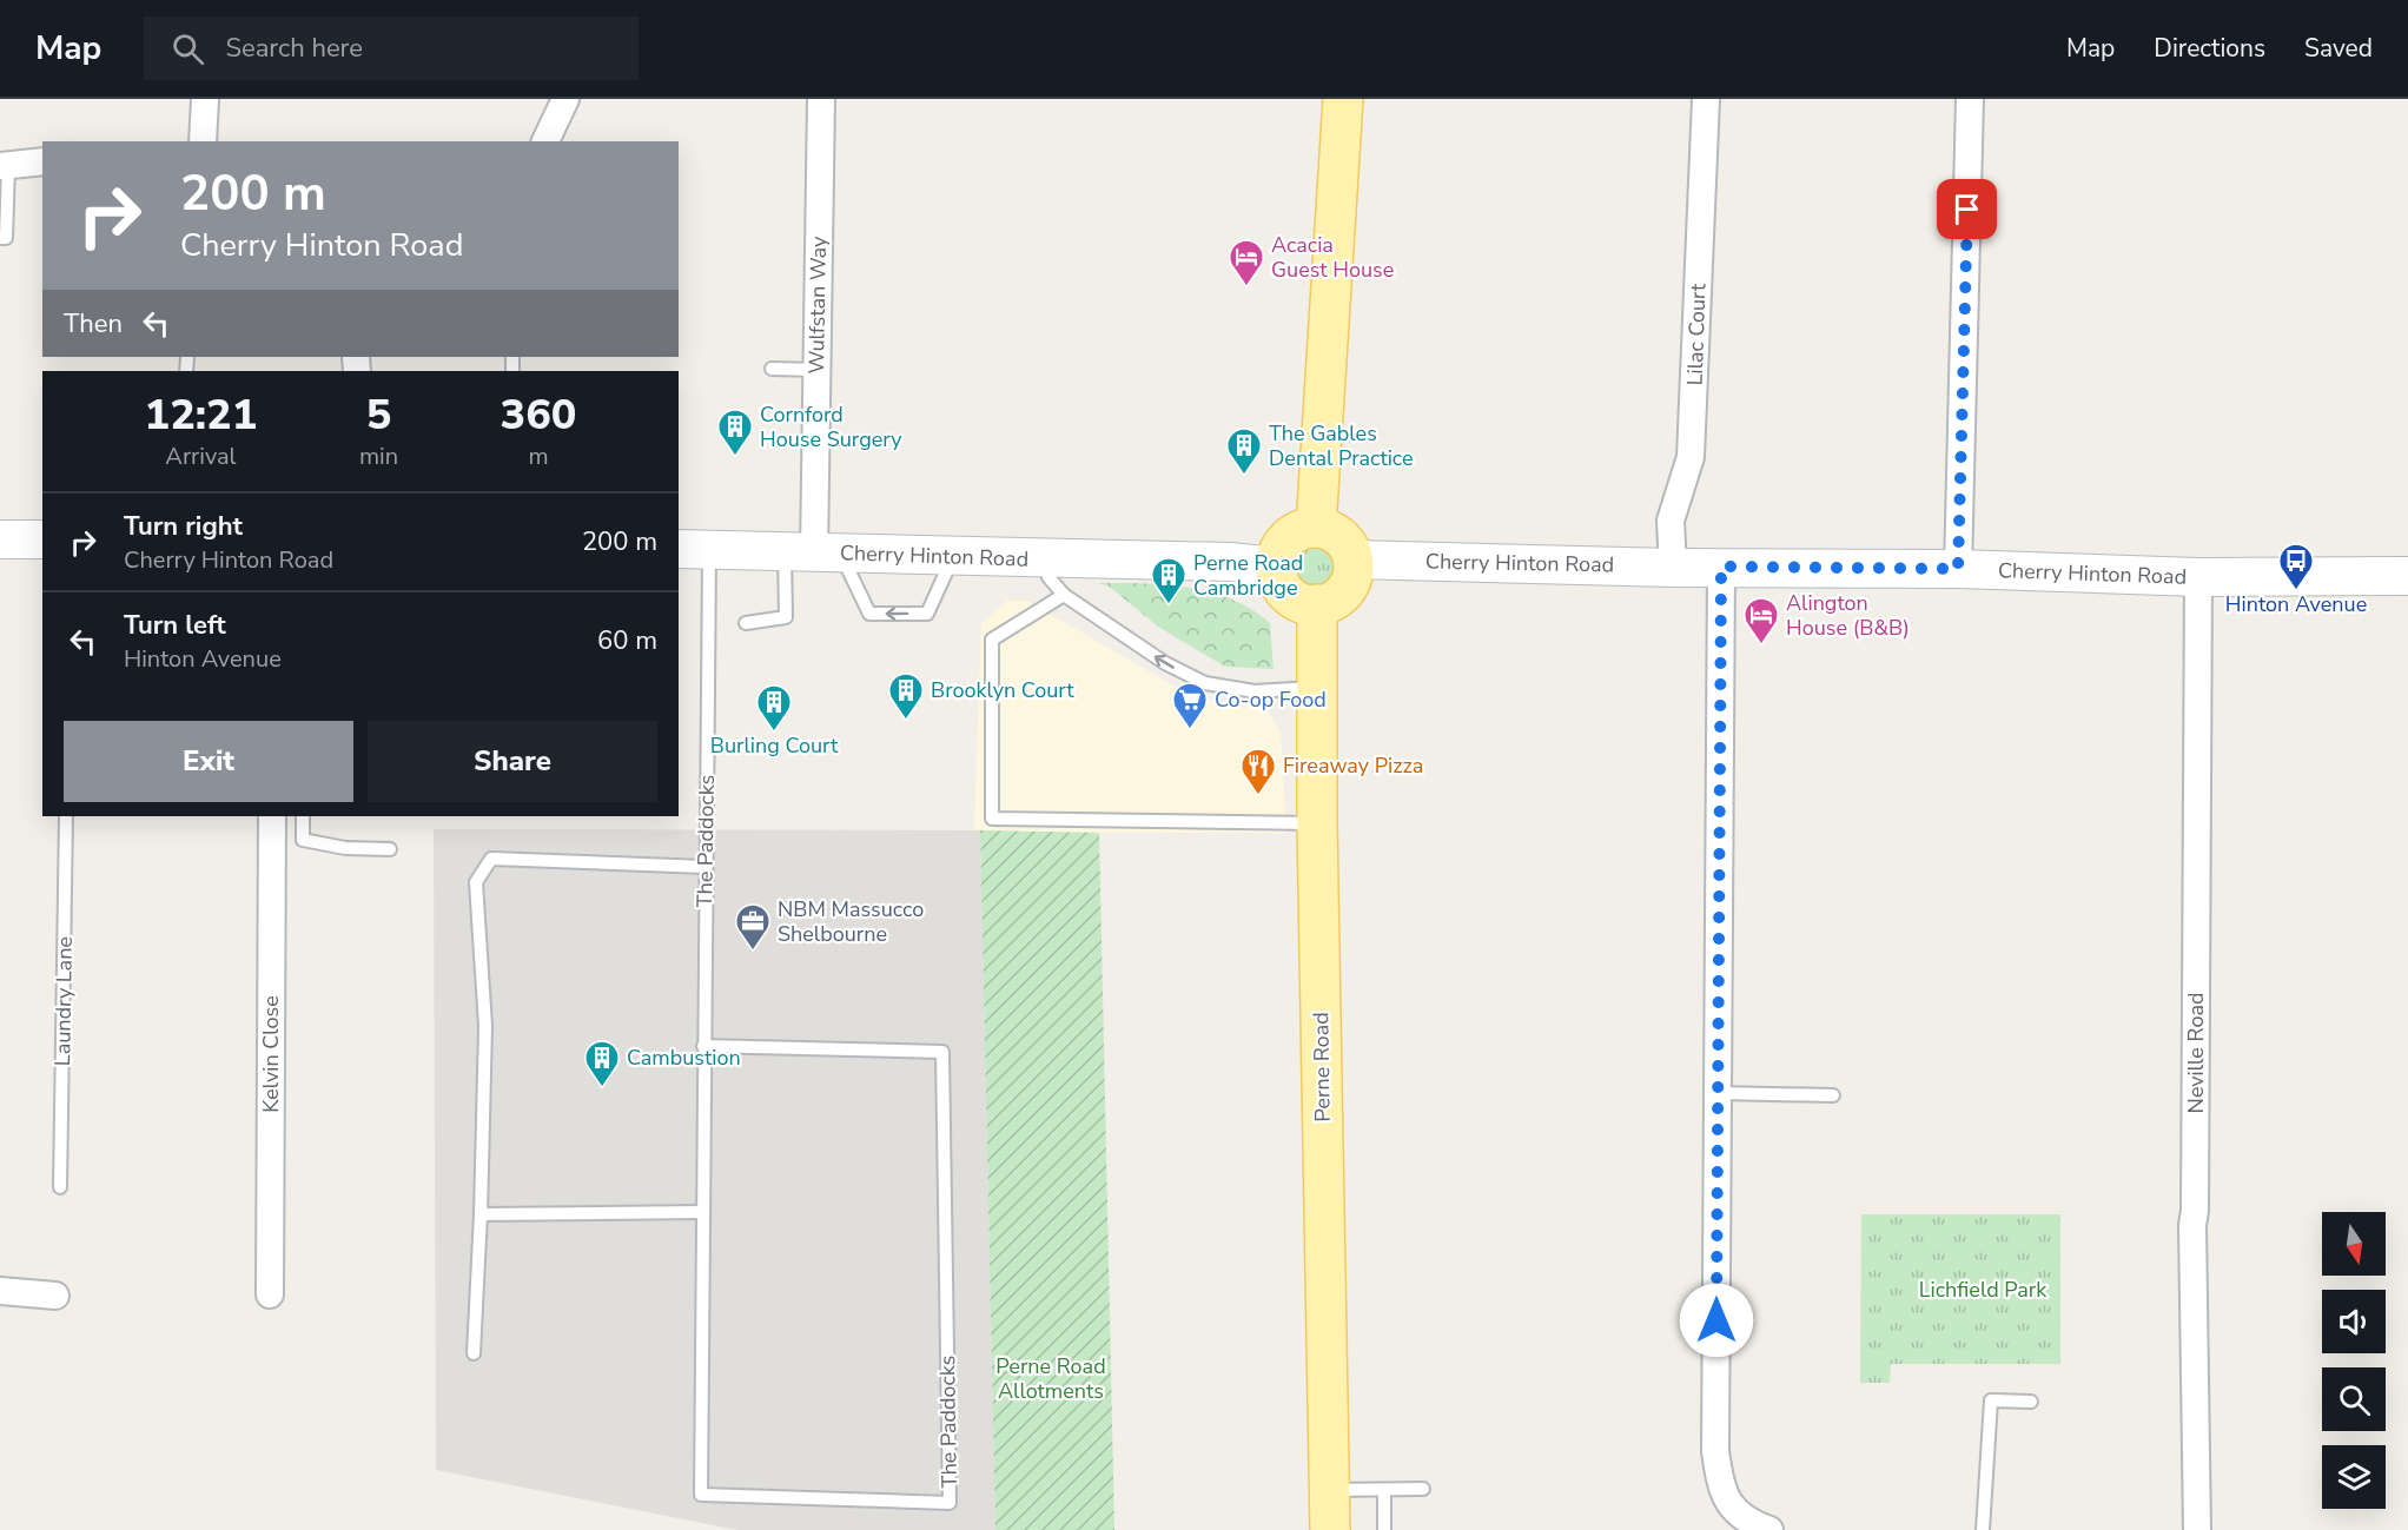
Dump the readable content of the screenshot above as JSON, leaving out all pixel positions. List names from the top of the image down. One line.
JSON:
{"streets":{"main road":["Perne Road"],"street":["Wulfstan Way","Lilac Court","Cherry Hinton Road","Neville Road","Kelvin Close"],"lane":["The Paddocks","Laundry Lane"]},"crossings":[["Wulfstan Way","Cherry Hinton Road"],["Lilac Court","Cherry Hinton Road"],["Cherry Hinton Road","The Paddocks"],["Cherry Hinton Road","Neville Road"],["Cherry Hinton Road","Perne Road"]],"parks":["Lichfield Park","Perne Road Allotments"],"places":{"hotel":["Acacia Guest House","Alington House (B&B)"],"building":["Cornford House Surgery","The Gables Dental Practice","Perne Road Cambridge","Brooklyn Court","Burling Court","Cambustion"],"bus stop":["Hinton Avenue"],"supermarket":["Co-op Food"],"restaurant":["Fireaway Pizza"],"office":["NBM Massucco Shelbourne"]},"north":"bottom","page":{"header":"Map","search":"Search here","nav":["Map","Directions","Saved"],"turn":["200 m","Cherry Hinton Road"],"then":"Then","eta":["12:21","Arrival","5","min","360","m"],"list":[{"name":"Turn right","note":"Cherry Hinton Road","value":"200 m"},{"name":"Turn left","note":"Hinton Avenue","value":"60 m"}],"buttons":["Exit","Share"]}}
